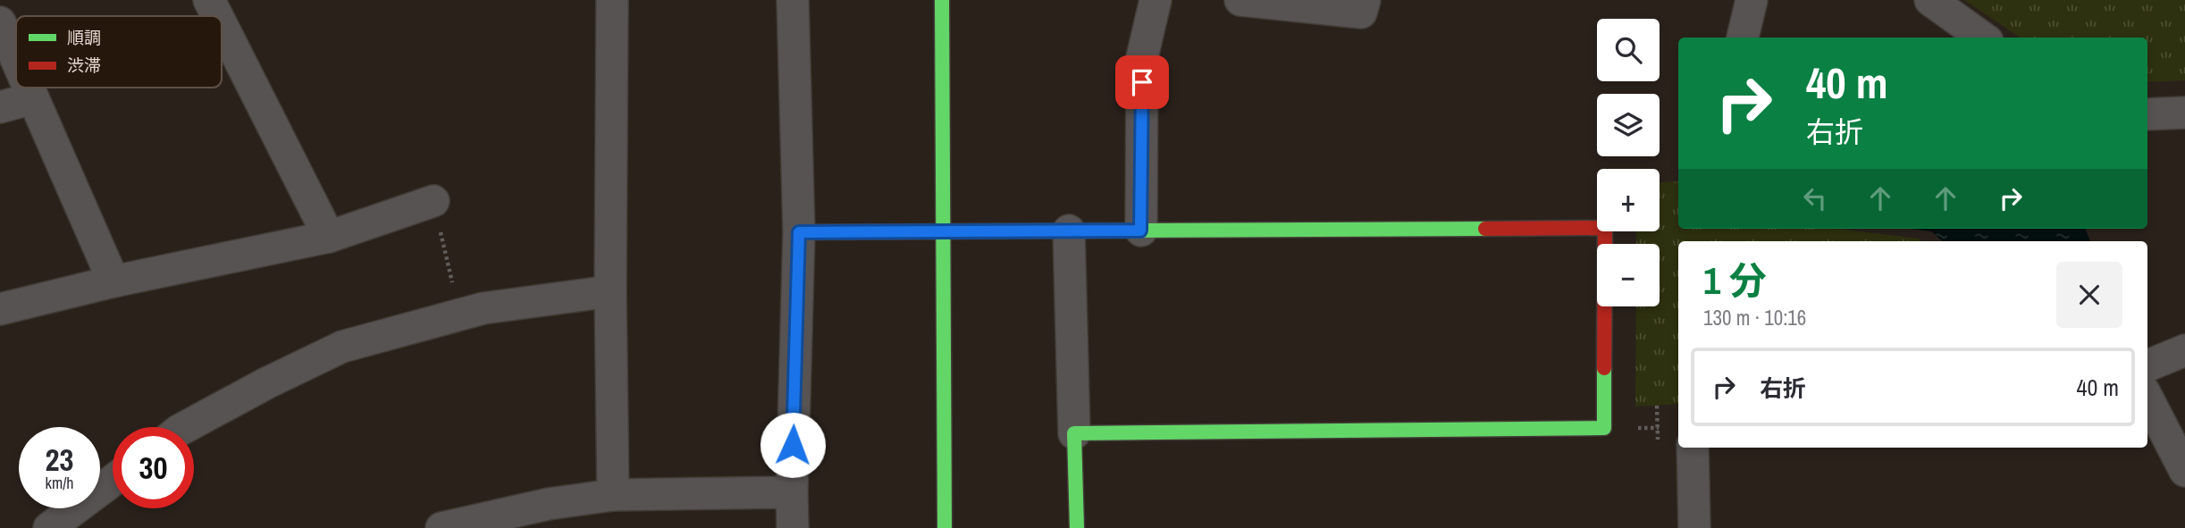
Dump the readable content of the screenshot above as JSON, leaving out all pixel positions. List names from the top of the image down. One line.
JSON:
{"legend":["順調","渋滞"],"page":{"map_buttons":["+","−"],"turn":["40 m","右折"],"heading":["1 分","130 m · 10:16"],"list":[{"name":"右折","value":"40 m"}],"speed":"23 km/h","limit":"30"}}
